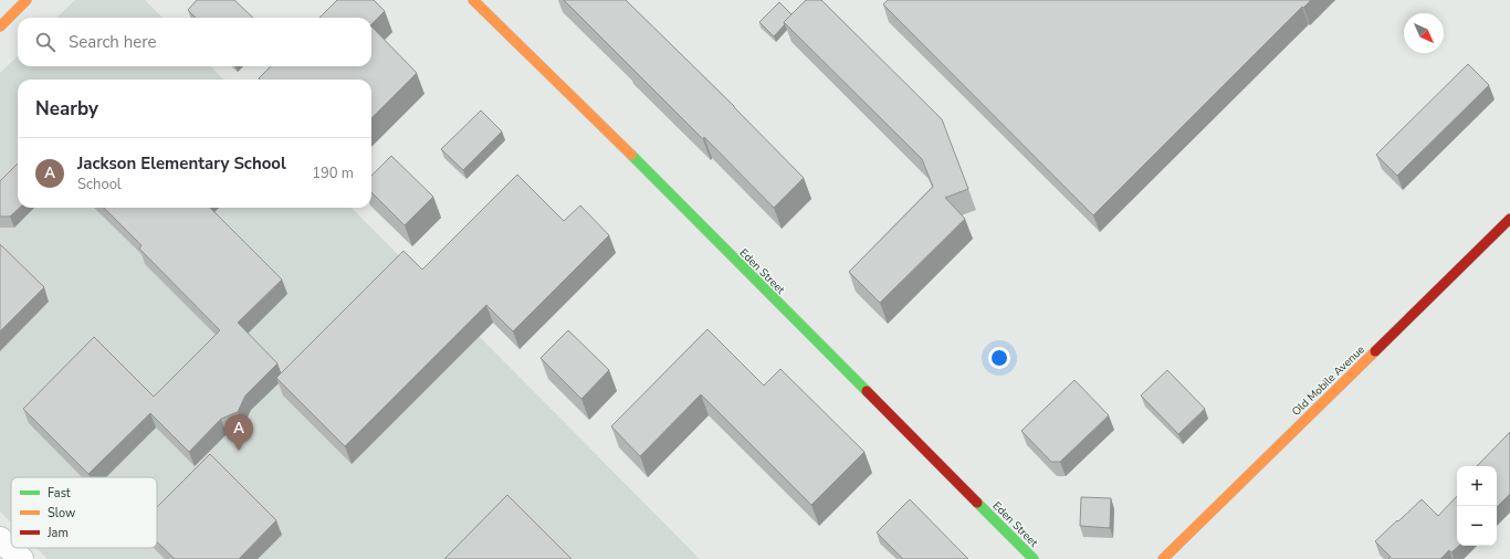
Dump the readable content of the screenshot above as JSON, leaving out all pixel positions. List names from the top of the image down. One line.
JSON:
{"streets":{"street":["Eden Street","Old Mobile Avenue"]},"legend":["Fast","Slow","Jam"],"north":"bottom right","page":{"search":"Search here","heading":"Nearby","list":[{"mark":"A","name":"Jackson Elementary School","note":"School","value":"190 m"}],"pins":"A","map_buttons":["+","−"]}}
